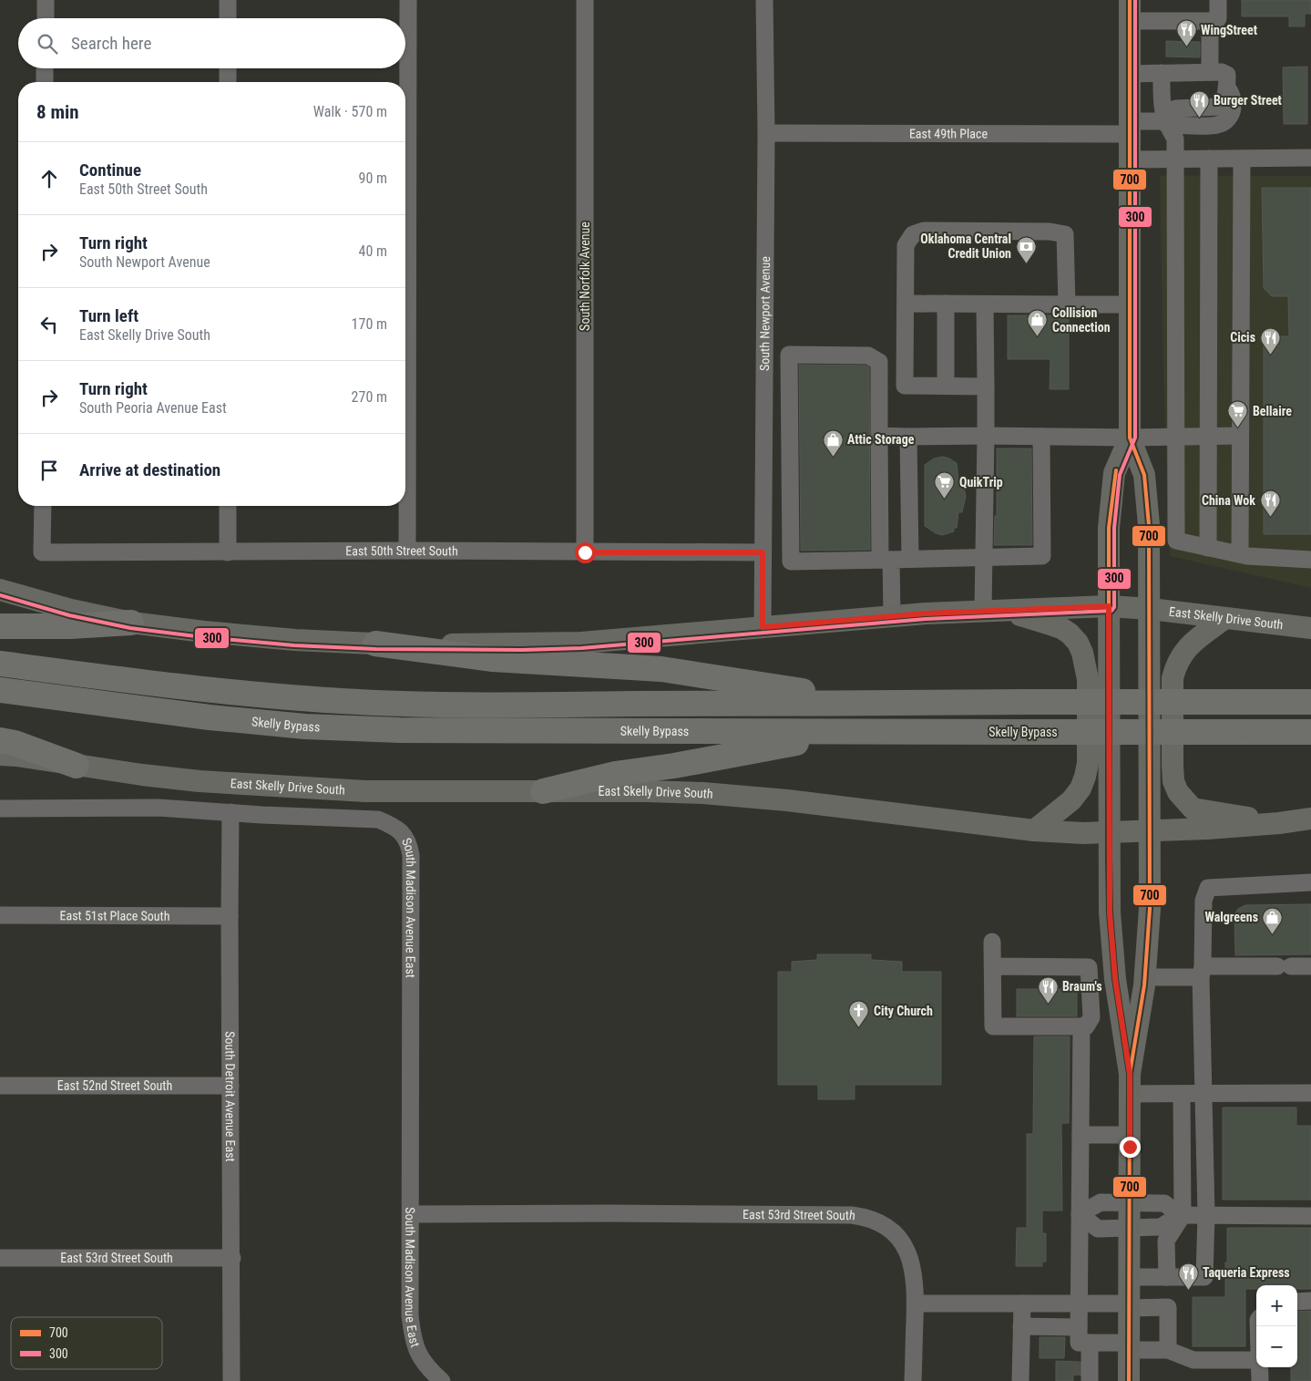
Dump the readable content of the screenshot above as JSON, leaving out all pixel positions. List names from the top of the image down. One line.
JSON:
{"streets":{"highway":["Skelly Bypass"],"main road":["East Skelly Drive South"],"street":["East 49th Place","South Norfolk Avenue","South Newport Avenue","East 50th Street South","South Madison Avenue East","East 51st Place South","East 52nd Street South","South Detroit Avenue East","East 53rd Street South"]},"crossings":[["East 49th Place","South Newport Avenue"],["South Norfolk Avenue","East 50th Street South"],["South Newport Avenue","East 50th Street South"],["South Newport Avenue","East Skelly Drive South"],["South Madison Avenue East","South Detroit Avenue East"],["South Madison Avenue East","East 53rd Street South"],["East 51st Place South","South Detroit Avenue East"],["East 52nd Street South","South Detroit Avenue East"],["South Detroit Avenue East","East 53rd Street South"]],"places":{"restaurant":["WingStreet","Burger Street","Cicis","China Wok","Braum's","Taqueria Express"],"bank":["Oklahoma Central Credit Union"],"shop":["Collision Connection","Attic Storage","Walgreens"],"supermarket":["Bellaire","QuikTrip"],"church":["City Church"]},"lines":["transit line 700","transit line 300"],"legend":["700","300"],"page":{"search":"Search here","heading":["8 min","Walk · 570 m"],"list":[["Continue","East 50th Street South","90 m"],["Turn right","South Newport Avenue","40 m"],["Turn left","East Skelly Drive South","170 m"],["Turn right","South Peoria Avenue East","270 m"],"Arrive at destination"],"map_buttons":["+","−"]}}
